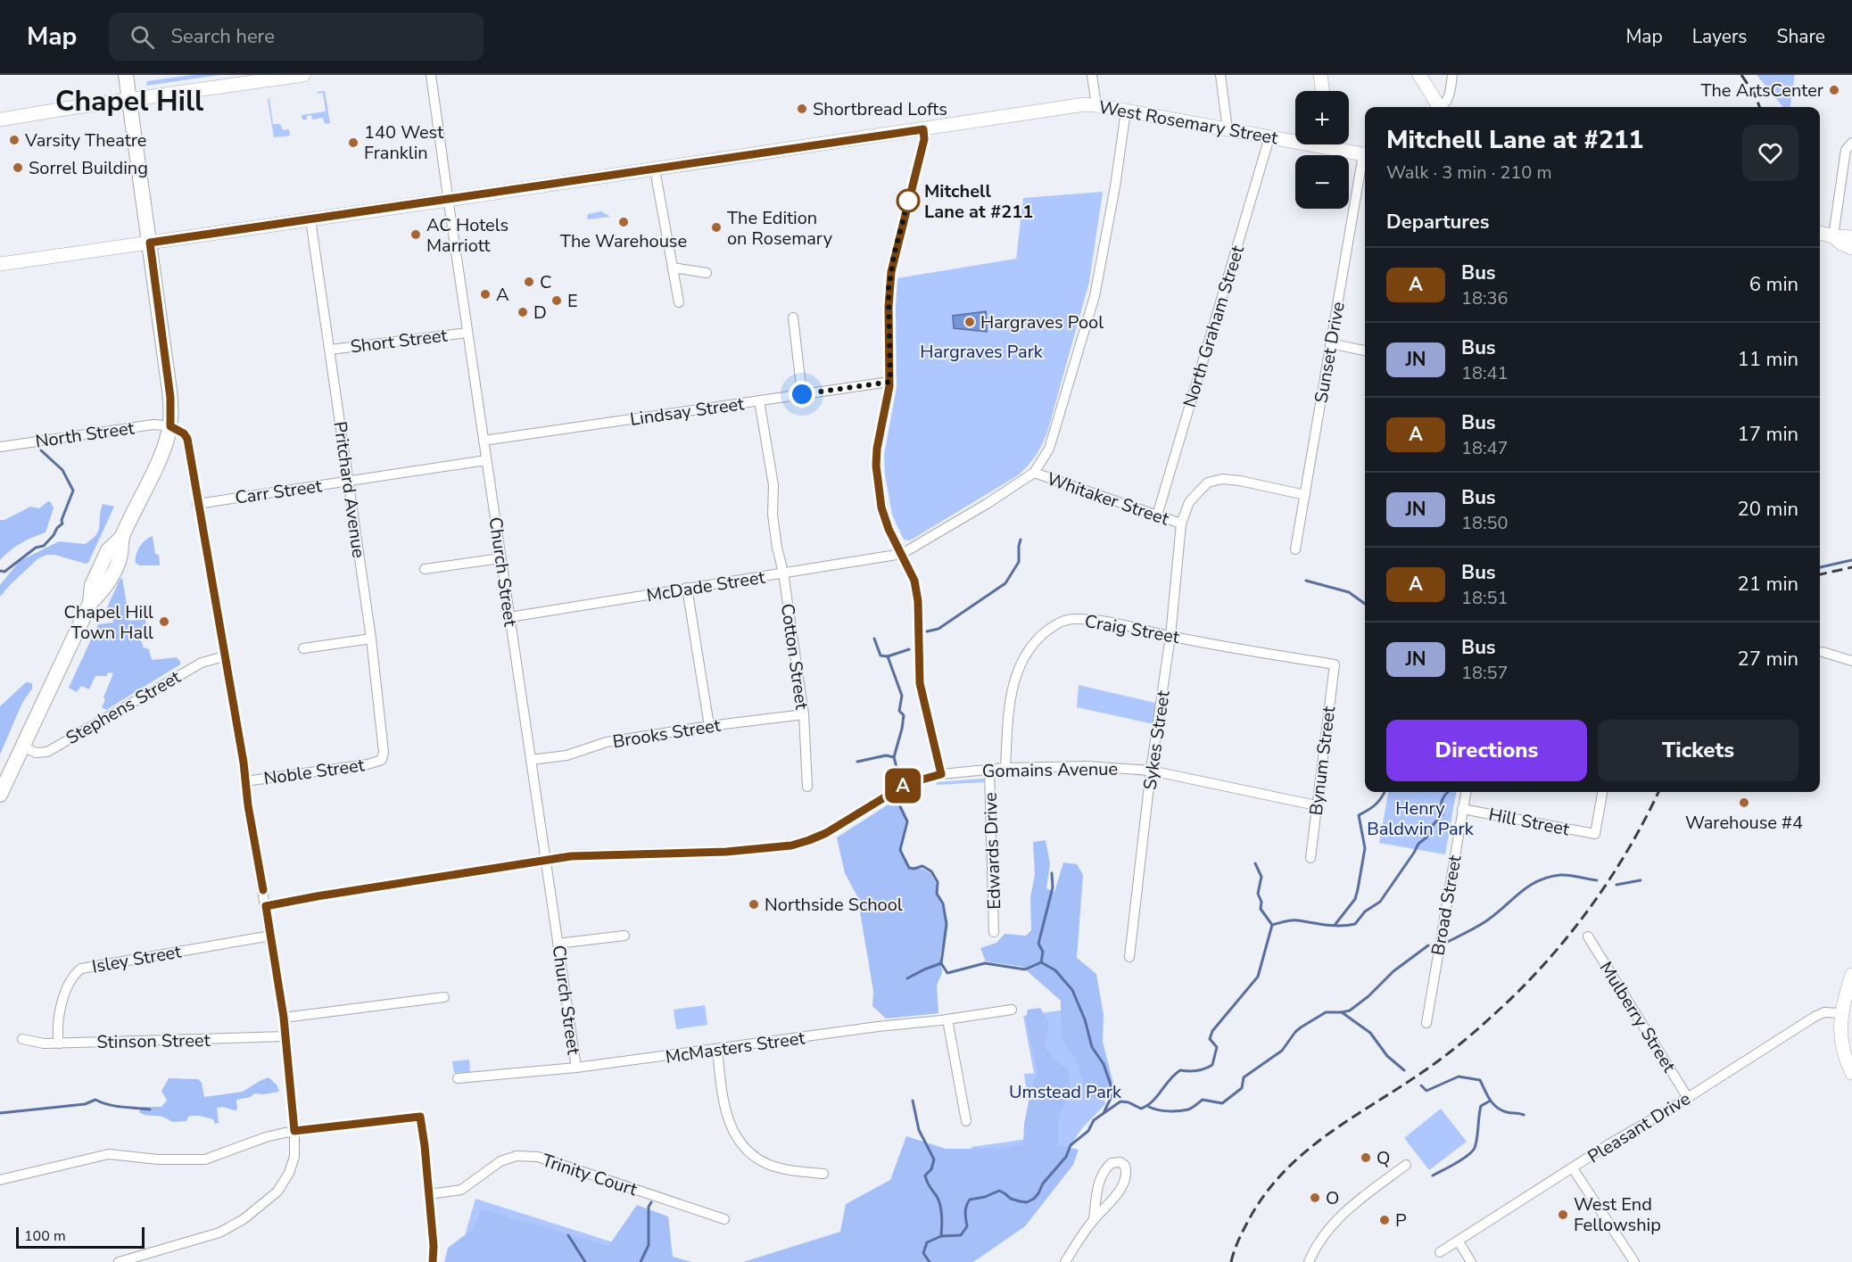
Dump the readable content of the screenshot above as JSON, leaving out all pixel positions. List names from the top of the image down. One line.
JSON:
{"streets":{"street":["West Rosemary Street","North Graham Street","Short Street","Sunset Drive","Lindsay Street","North Street","Pritchard Avenue","Carr Street","Whitaker Street","Church Street","McDade Street","Craig Street","Cotton Street","Stephens Street","Brooks Street","Sykes Street","Bynum Street","Gomains Avenue","Noble Street","Hill Street","Edwards Drive","Broad Street","Isley Street","Mulberry Street","Stinson Street","McMasters Street","Pleasant Drive","Trinity Court"]},"crossings":[["West Rosemary Street","North Graham Street"],["West Rosemary Street","Pritchard Avenue"],["West Rosemary Street","Church Street"],["North Graham Street","Whitaker Street"],["Short Street","Pritchard Avenue"],["Short Street","Church Street"],["Sunset Drive","Sykes Street"],["Lindsay Street","Church Street"],["Lindsay Street","Cotton Street"],["Pritchard Avenue","Carr Street"],["Pritchard Avenue","Noble Street"],["Carr Street","Church Street"],["Whitaker Street","Sykes Street"],["Church Street","McDade Street"],["Church Street","Brooks Street"],["Church Street","Gomains Avenue"],["Church Street","McMasters Street"],["McDade Street","Cotton Street"],["Craig Street","Sykes Street"],["Craig Street","Bynum Street"],["Craig Street","Gomains Avenue"],["Cotton Street","Brooks Street"],["Sykes Street","Gomains Avenue"],["Bynum Street","Gomains Avenue"],["Gomains Avenue","Edwards Drive"],["Hill Street","Broad Street"],["Isley Street","Stinson Street"],["Mulberry Street","Pleasant Drive"]],"districts":["Chapel Hill"],"parks":["Hargraves Park","Henry Baldwin Park","Umstead Park"],"places":["The ArtsCenter","Shortbread Lofts","Varsity Theatre","140 West Franklin","Sorrel Building","Mitchell Lane at #211","The Warehouse","The Edition on Rosemary","AC Hotels Marriott","C","A","E","D","Hargraves Pool","Chapel Hill Town Hall","Warehouse #4","Northside School","Q","O","West End Fellowship","P"],"lines":["bus line A"],"scale_bar":"100 m","page":{"header":"Map","search":"Search here","nav":["Map","Layers","Share"],"on_map":"A","map_buttons":["+","−"],"heading":[["Mitchell Lane at #211","Walk · 3 min · 210 m"],"Departures"],"list":[{"mark":"A","name":"Bus","note":"18:36","value":"6 min"},{"mark":"JN","name":"Bus","note":"18:41","value":"11 min"},{"mark":"A","name":"Bus","note":"18:47","value":"17 min"},{"mark":"JN","name":"Bus","note":"18:50","value":"20 min"},{"mark":"A","name":"Bus","note":"18:51","value":"21 min"},{"mark":"JN","name":"Bus","note":"18:57","value":"27 min"}],"buttons":["Directions","Tickets"],"scale":"100 m"}}
